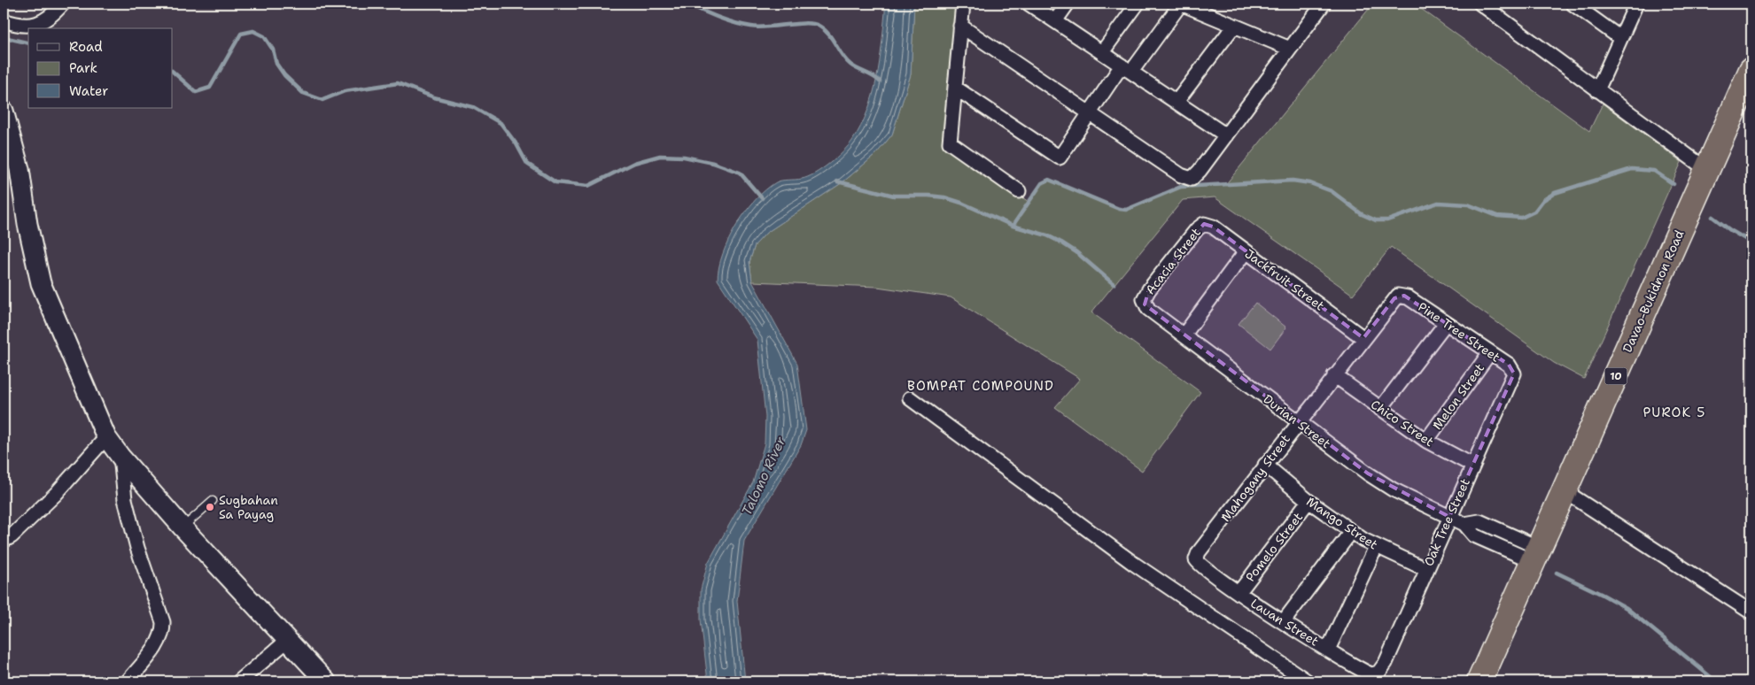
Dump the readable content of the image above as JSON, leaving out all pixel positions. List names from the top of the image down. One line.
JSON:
{"streets":{"highway":["Davao-Bukidnon Road","10"],"street":["Acacia Street","Jackfruit Street","Pine Tree Street","Melon Street","Durian Street","Chico Street","Mahogany Street","Oak Tree Street","Mango Street","Pomelo Street","Lauan Street"]},"crossings":[["Acacia Street","Jackfruit Street"],["Acacia Street","Durian Street"],["Jackfruit Street","Mahogany Street"],["Davao-Bukidnon Road","Durian Street"],["Pine Tree Street","Melon Street"],["Pine Tree Street","Mahogany Street"],["Pine Tree Street","Oak Tree Street"],["Melon Street","Chico Street"],["Durian Street","Mahogany Street"],["Durian Street","Oak Tree Street"],["Chico Street","Mahogany Street"],["Chico Street","Oak Tree Street"],["Mahogany Street","Mango Street"],["Mahogany Street","Lauan Street"],["Oak Tree Street","Mango Street"],["Oak Tree Street","Lauan Street"],["Mango Street","Pomelo Street"],["Pomelo Street","Lauan Street"]],"districts":["BOMPAT COMPOUND","PUROK 5"],"water":["Talomo River"],"places":["Sugbahan Sa Payag"],"legend":["Road","Park","Water"]}
